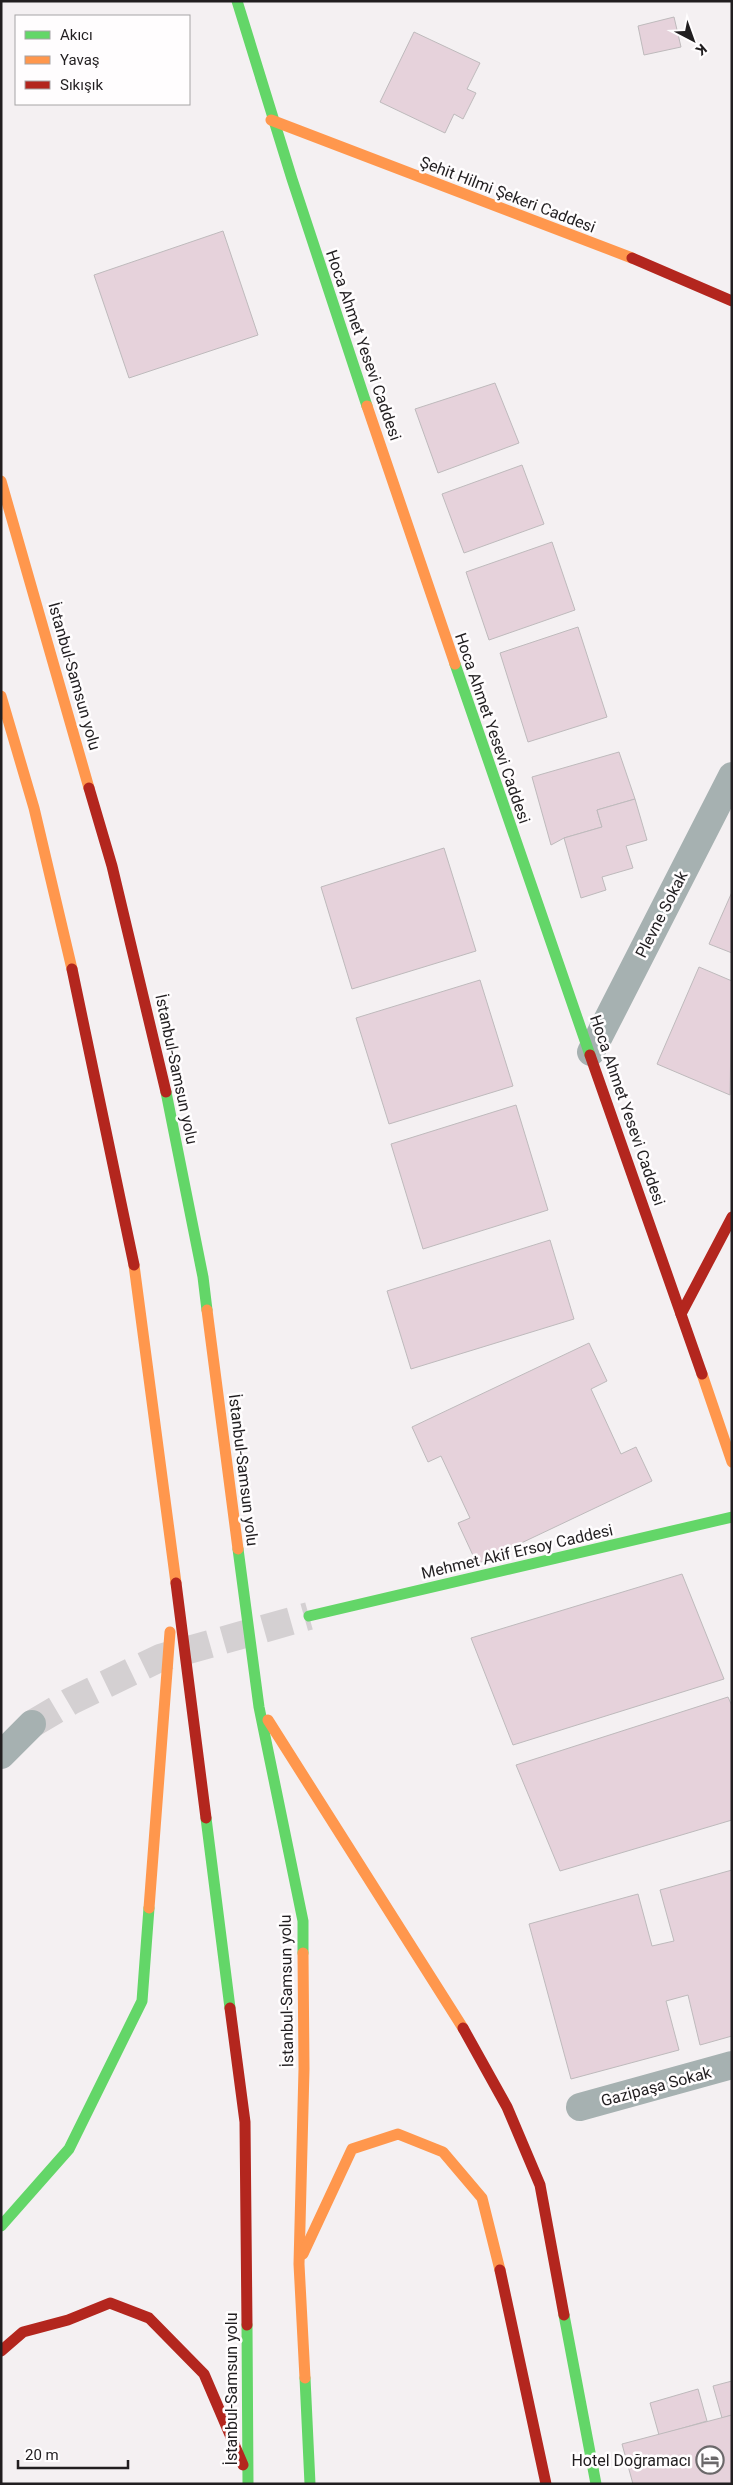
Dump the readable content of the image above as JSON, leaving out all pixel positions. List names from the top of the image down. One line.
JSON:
{"streets":{"main road":["Şehit Hilmi Şekeri Caddesi","Hoca Ahmet Yesevi Caddesi","İstanbul-Samsun yolu","Mehmet Akif Ersoy Caddesi"],"street":["Plevne Sokak","Gazipaşa Sokak"]},"crossings":[["Şehit Hilmi Şekeri Caddesi","Hoca Ahmet Yesevi Caddesi"],["Hoca Ahmet Yesevi Caddesi","Plevne Sokak"]],"places":{"hotel":["Hotel Doğramacı"]},"legend":["Akıcı","Yavaş","Sıkışık"],"scale_bar":"20 m","north":"bottom right"}
